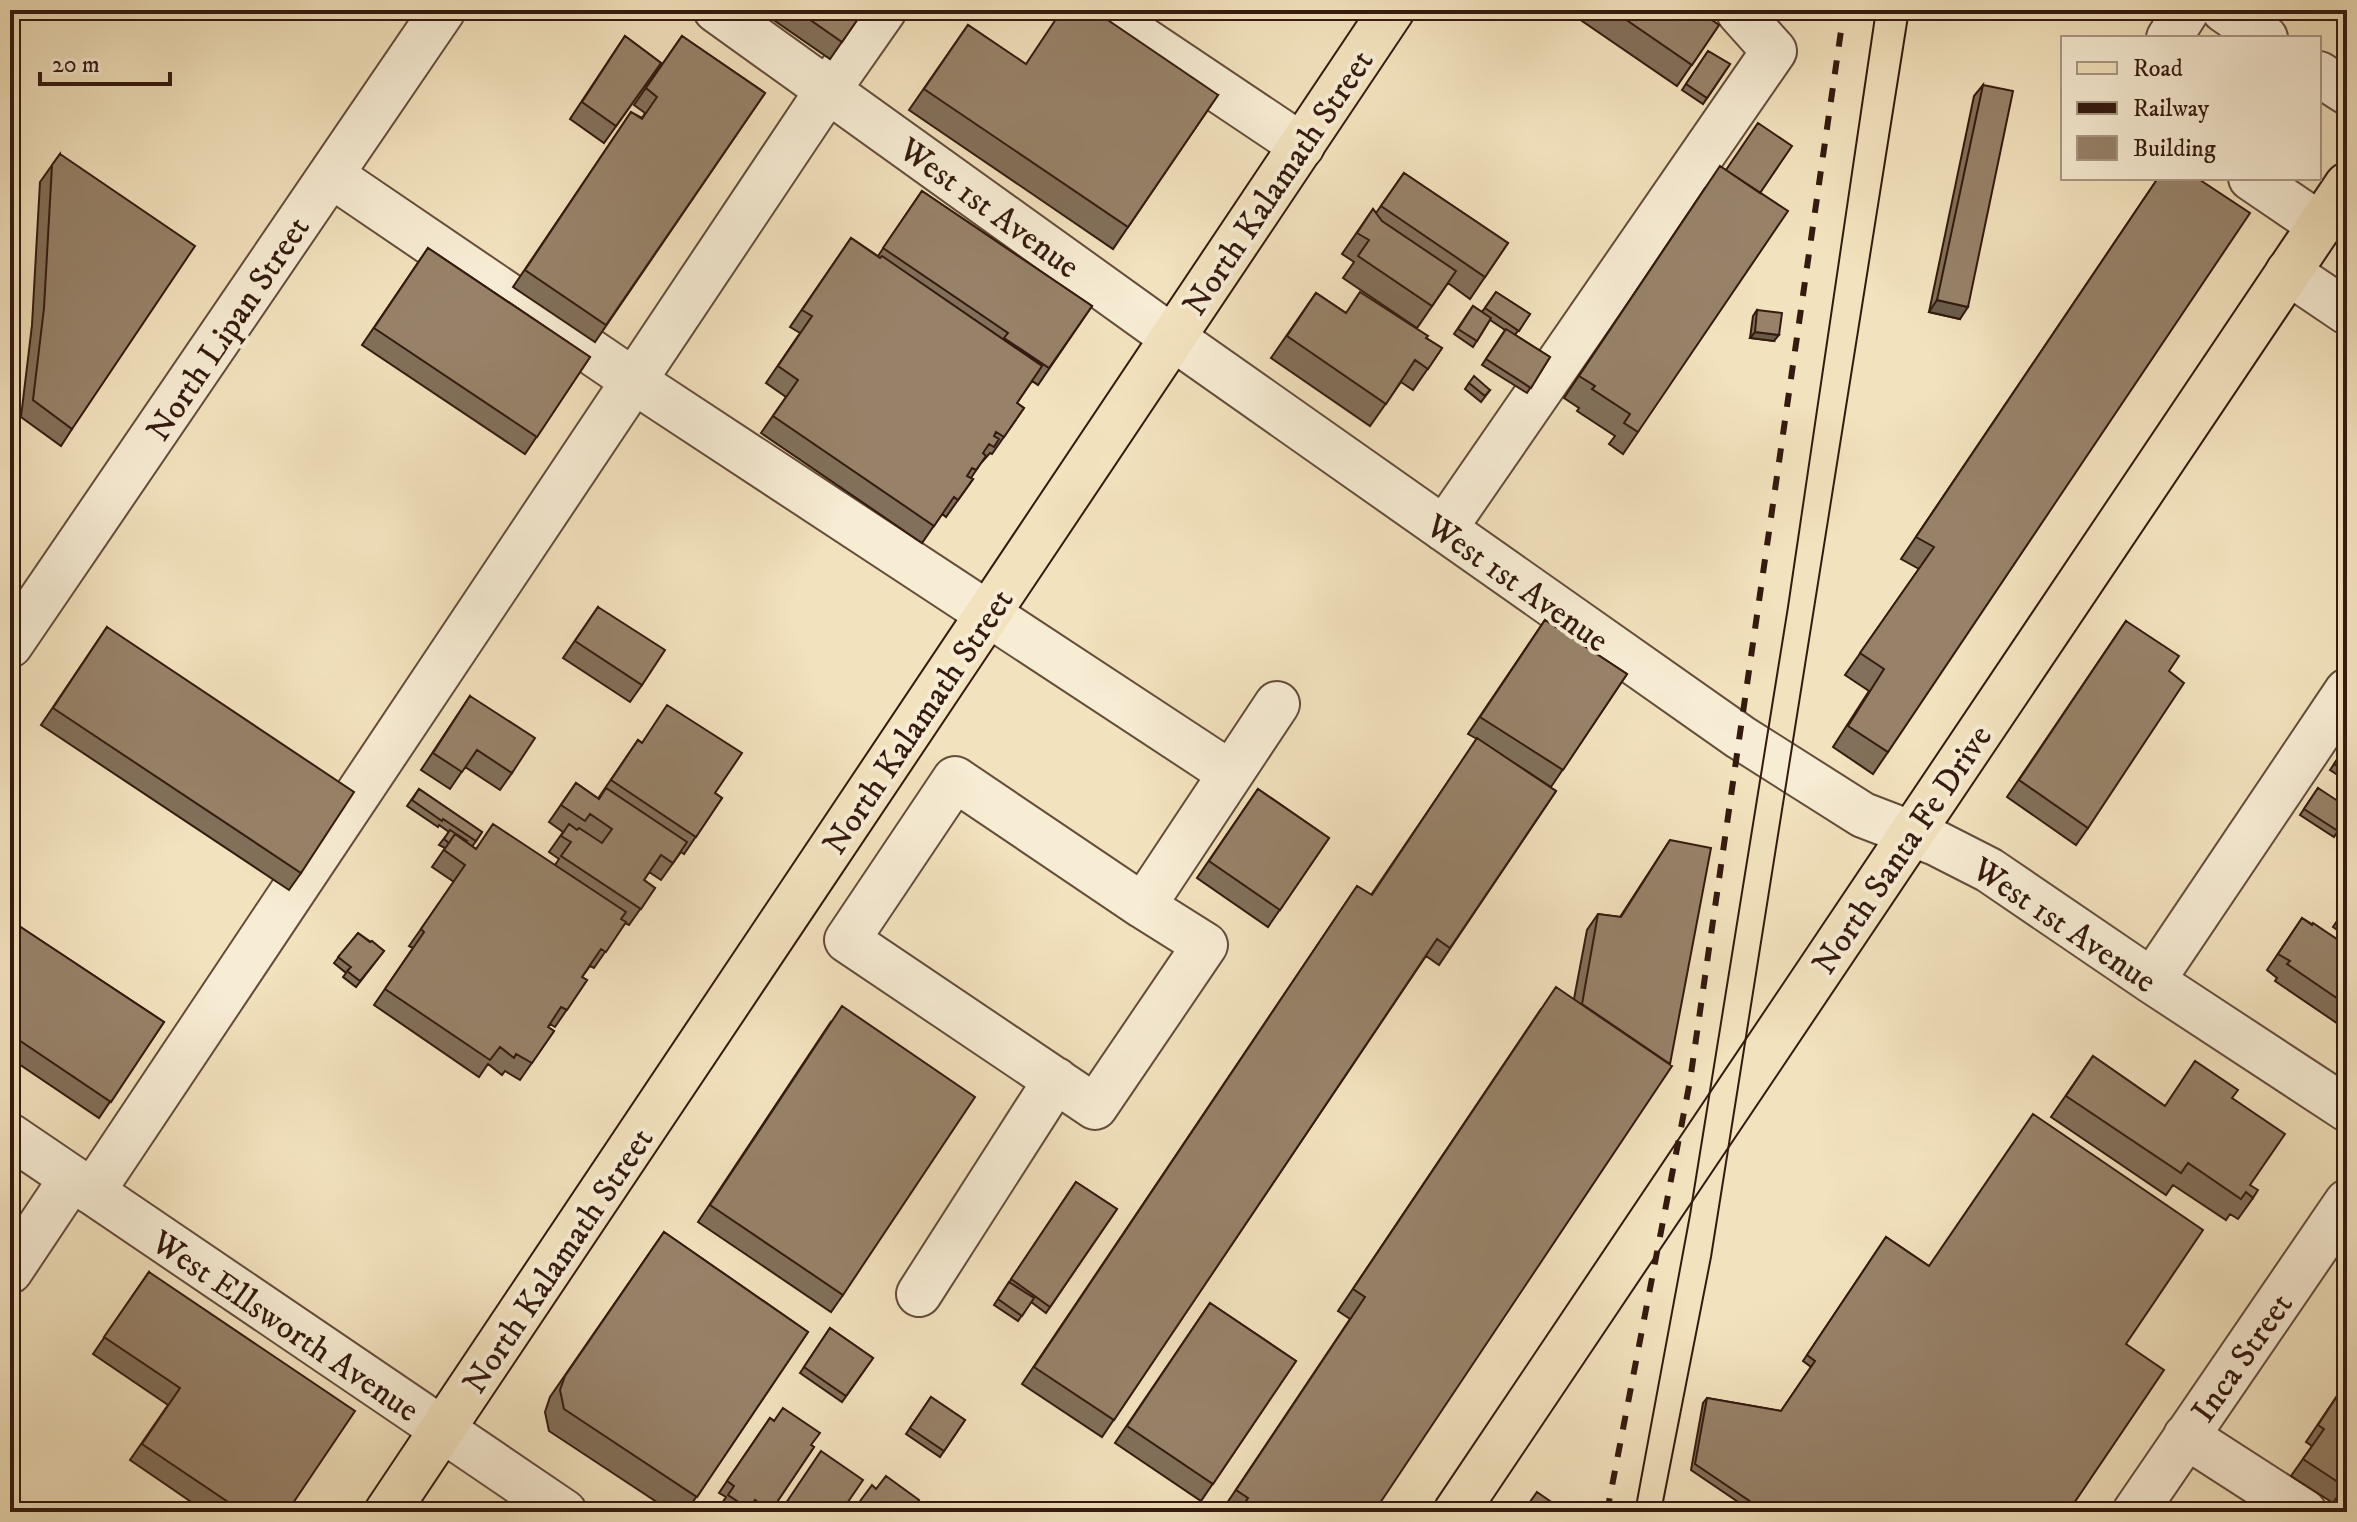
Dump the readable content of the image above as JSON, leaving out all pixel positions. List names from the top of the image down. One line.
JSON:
{"streets":{"main road":["North Kalamath Street","North Santa Fe Drive"],"street":["West 1st Avenue","North Lipan Street","West Ellsworth Avenue","Inca Street"]},"crossings":[["North Kalamath Street","West 1st Avenue"],["North Kalamath Street","West Ellsworth Avenue"],["West 1st Avenue","North Santa Fe Drive"]],"legend":["Road","Railway","Building"],"scale_bar":"20 m"}
